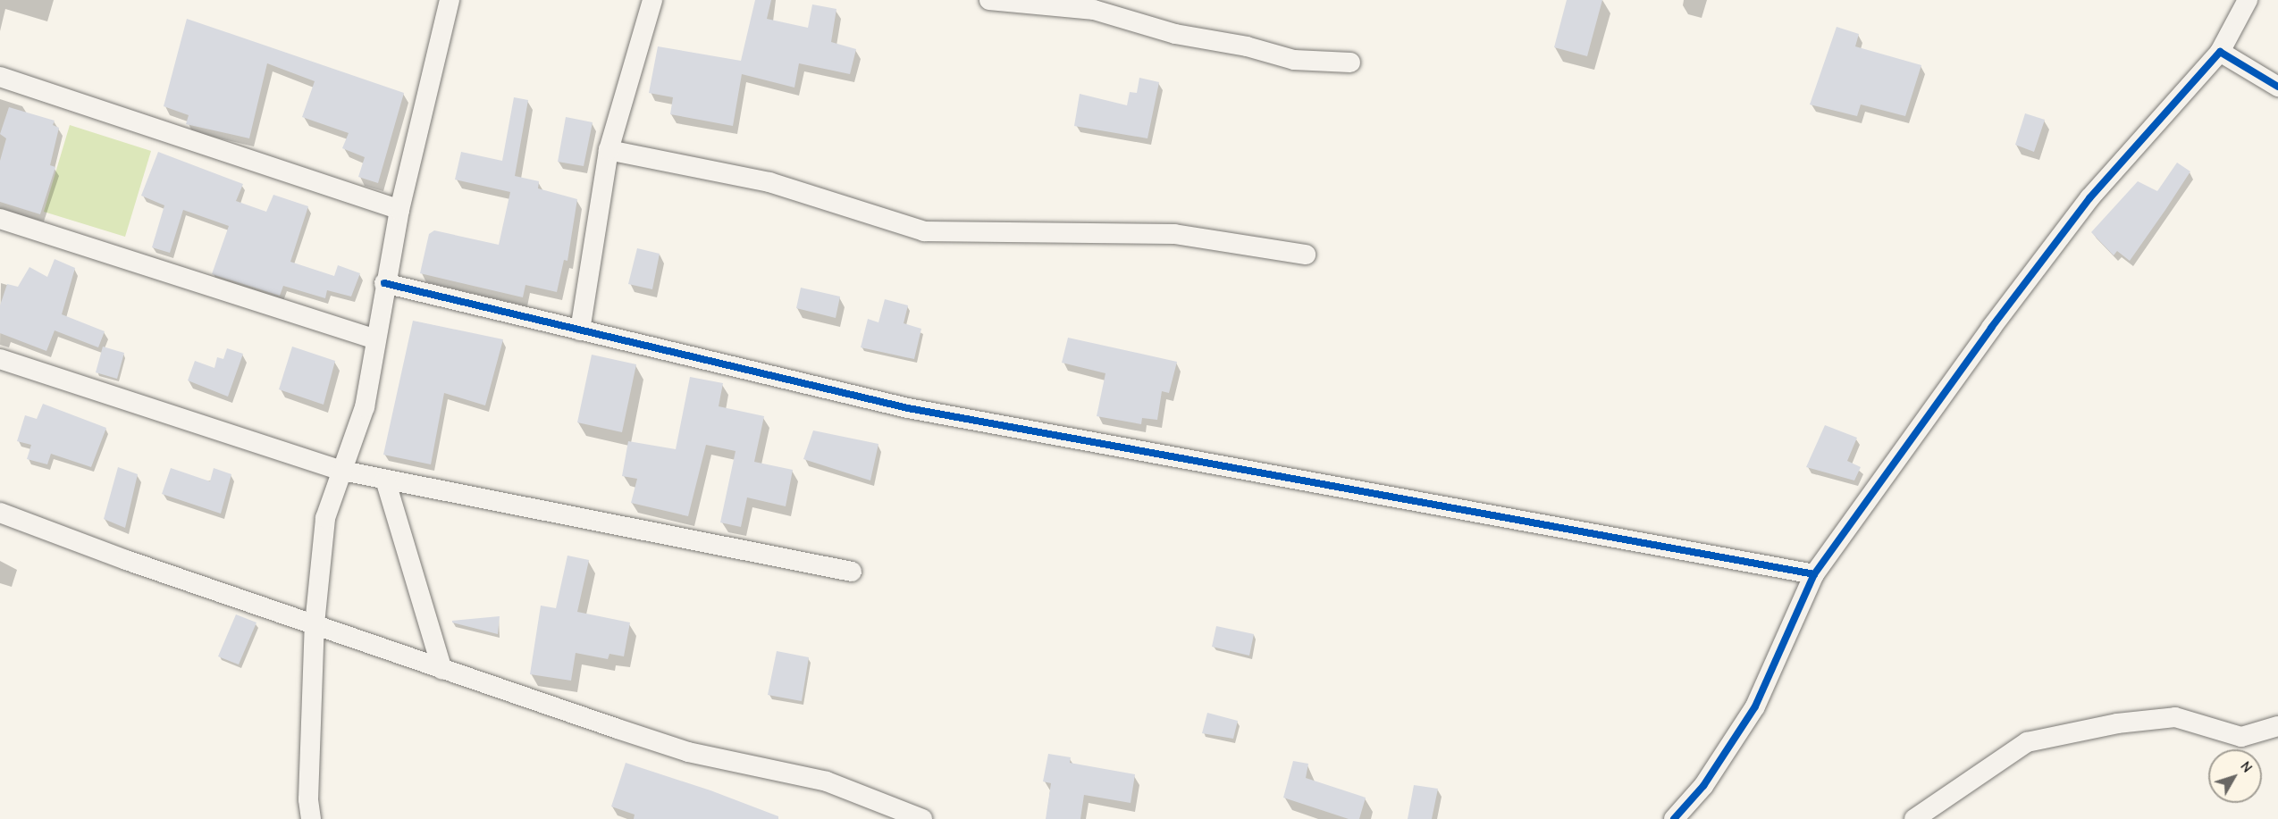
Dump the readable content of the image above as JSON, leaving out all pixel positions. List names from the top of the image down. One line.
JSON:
{"north":"top right"}
